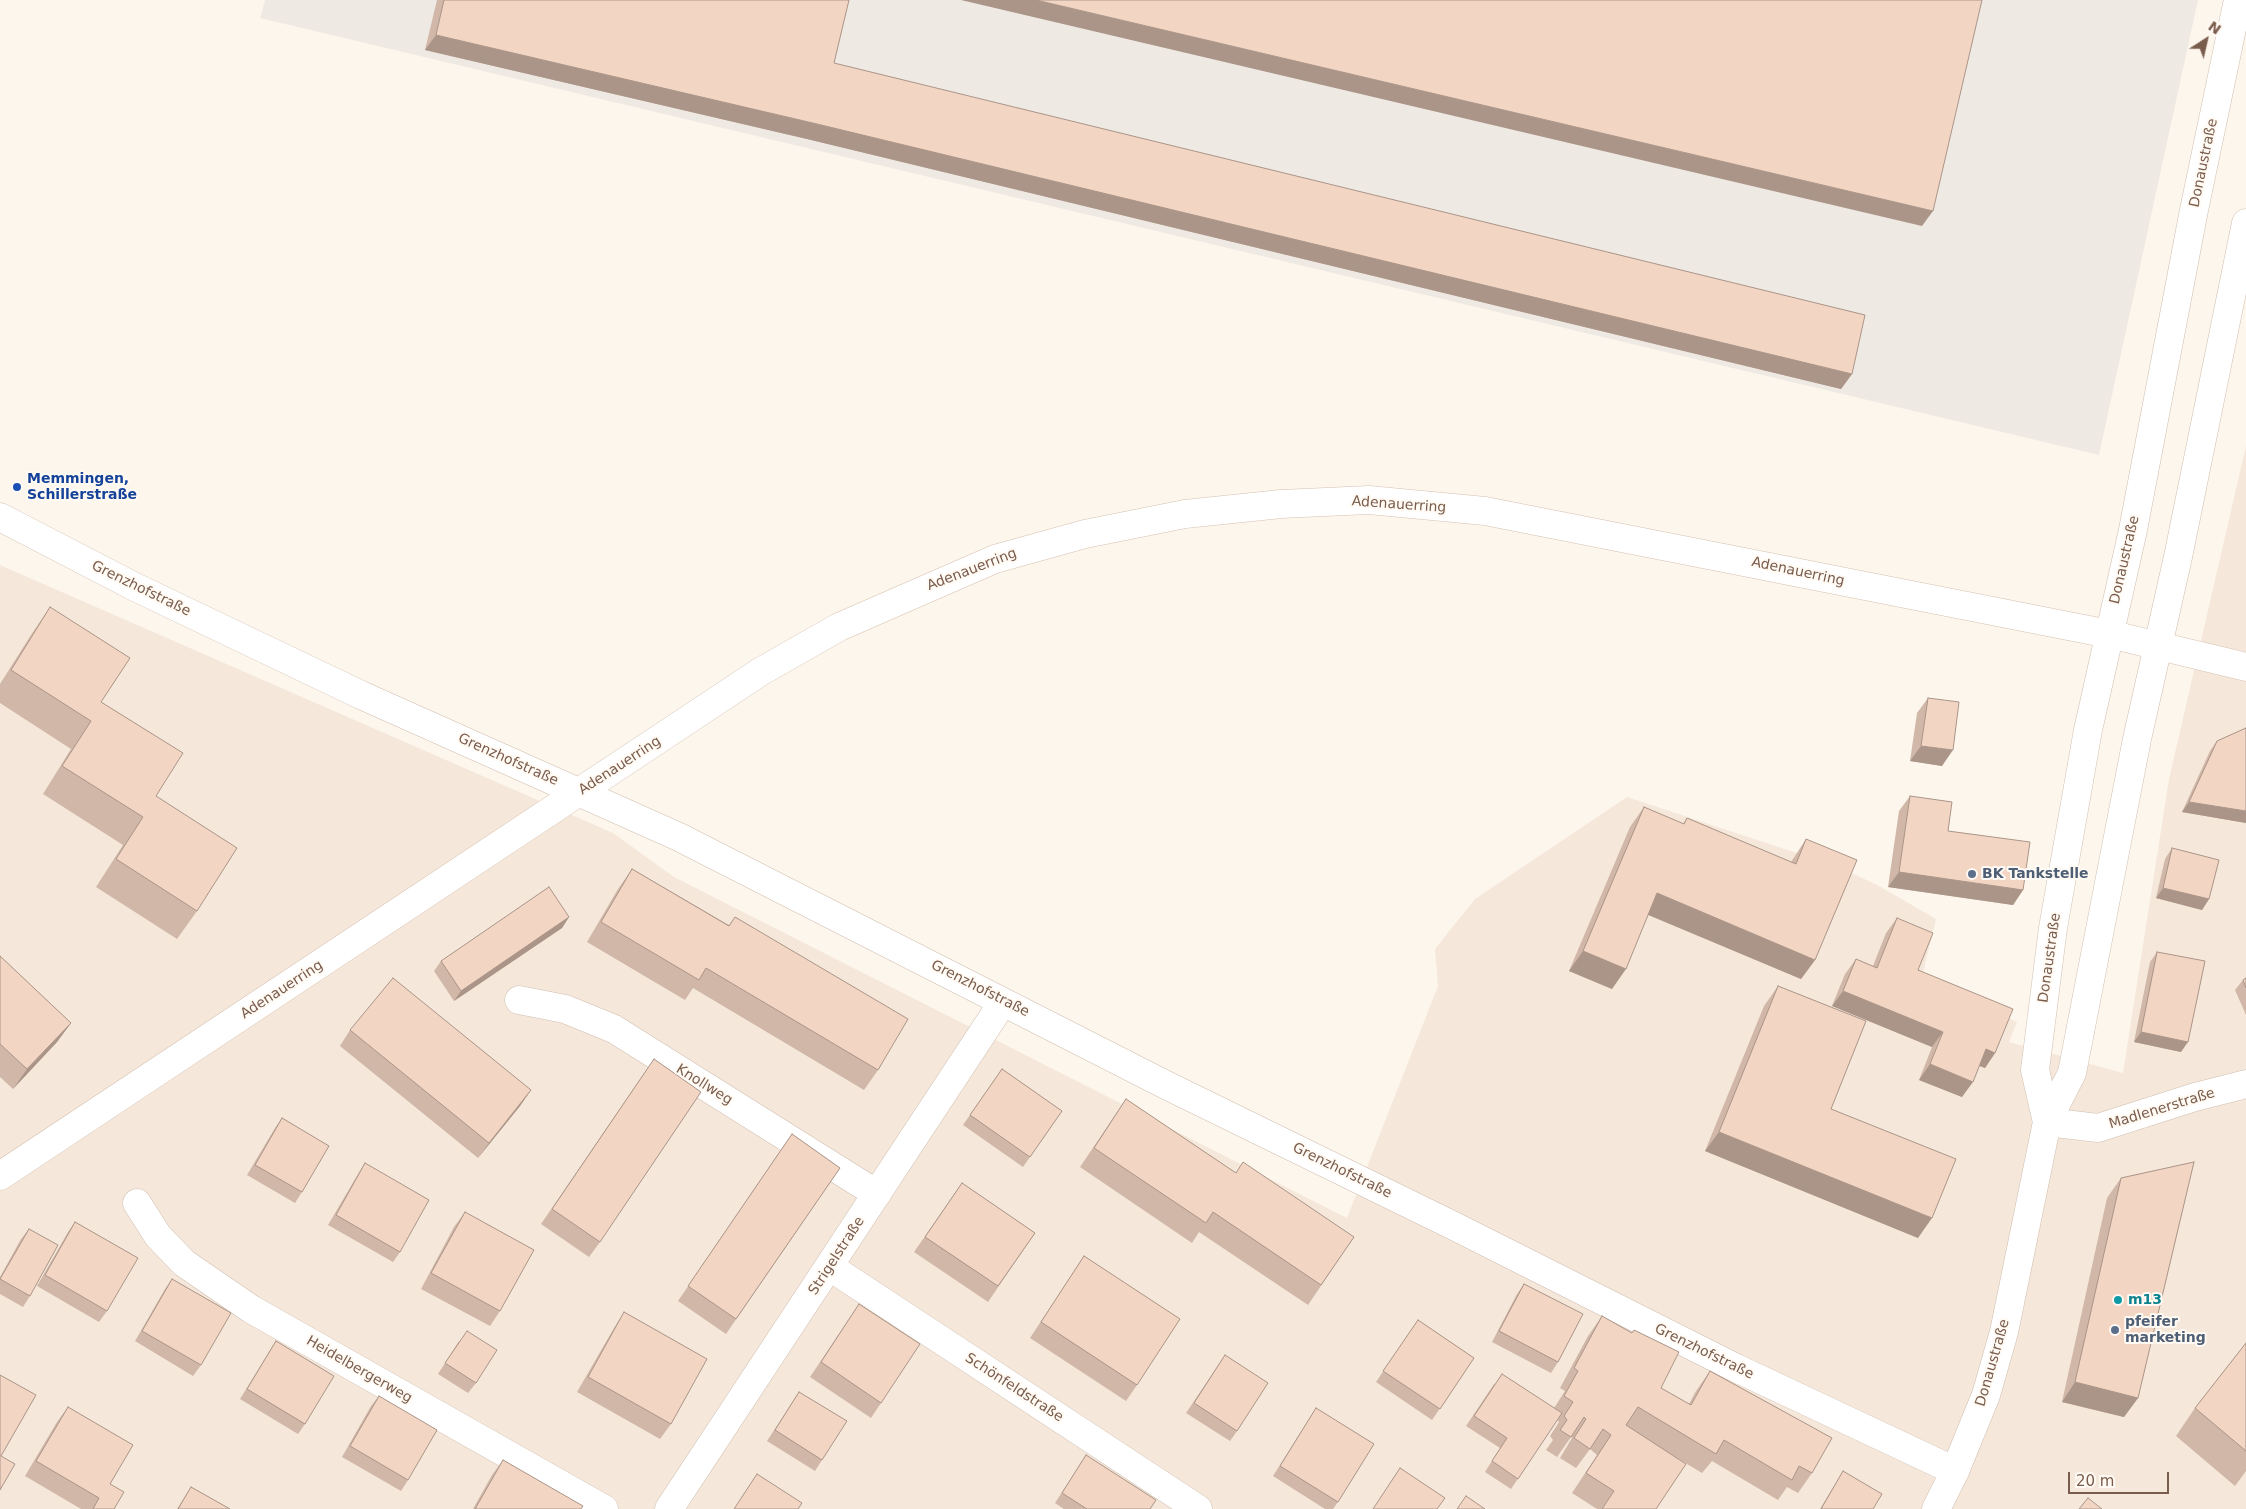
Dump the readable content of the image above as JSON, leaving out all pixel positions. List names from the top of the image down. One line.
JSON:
{"streets":{"street":["Donaustraße","Adenauerring","Grenzhofstraße","Knollweg","Madlenerstraße","Strigelstraße","Heidelbergerweg","Schönfeldstraße"]},"crossings":[["Donaustraße","Adenauerring"],["Donaustraße","Grenzhofstraße"],["Donaustraße","Madlenerstraße"],["Adenauerring","Grenzhofstraße"],["Grenzhofstraße","Strigelstraße"],["Knollweg","Strigelstraße"],["Strigelstraße","Schönfeldstraße"]],"places":["Memmingen, Schillerstraße","BK Tankstelle","m13","pfeifer marketing"],"scale_bar":"20 m","north":"top right"}
